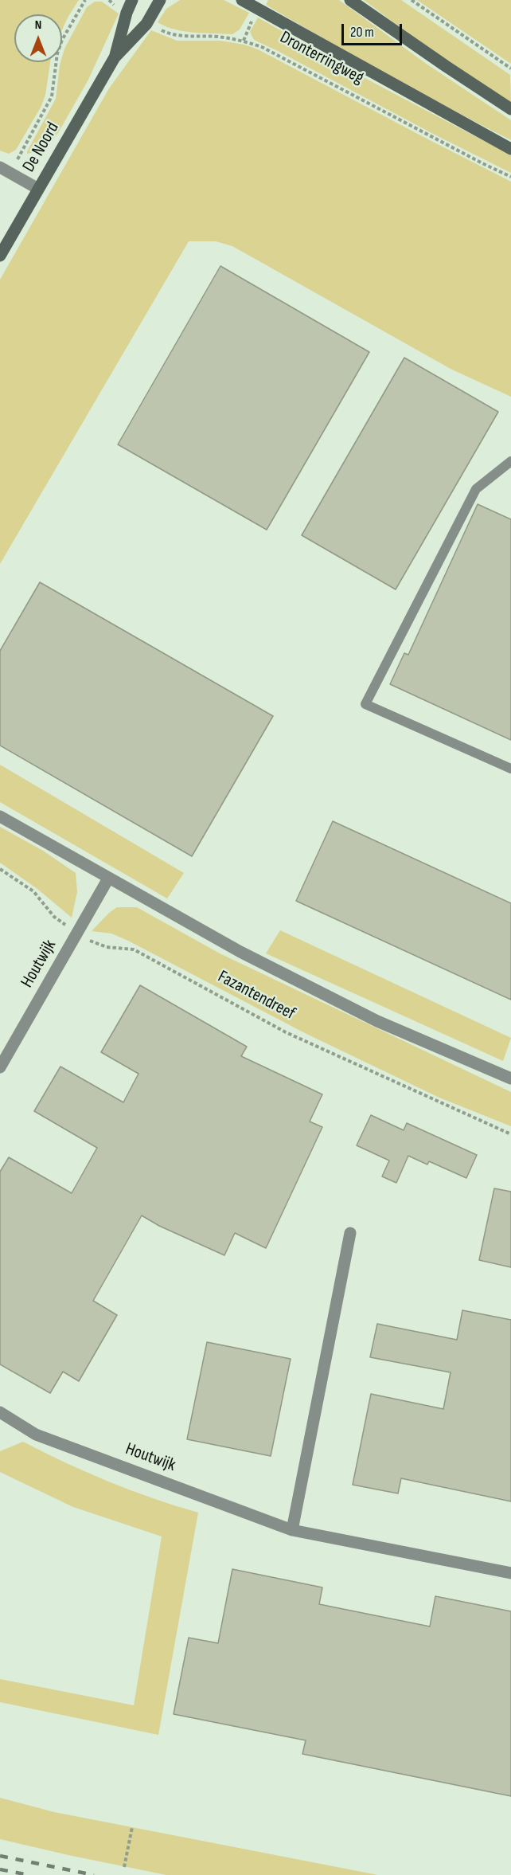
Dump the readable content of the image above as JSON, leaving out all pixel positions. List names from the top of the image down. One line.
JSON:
{"streets":{"main road":["Dronterringweg","De Noord"],"street":["Houtwijk","Fazantendreef"]},"crossings":[["Dronterringweg","De Noord"],["Houtwijk","Fazantendreef"]],"scale_bar":"20 m","north":"top"}
